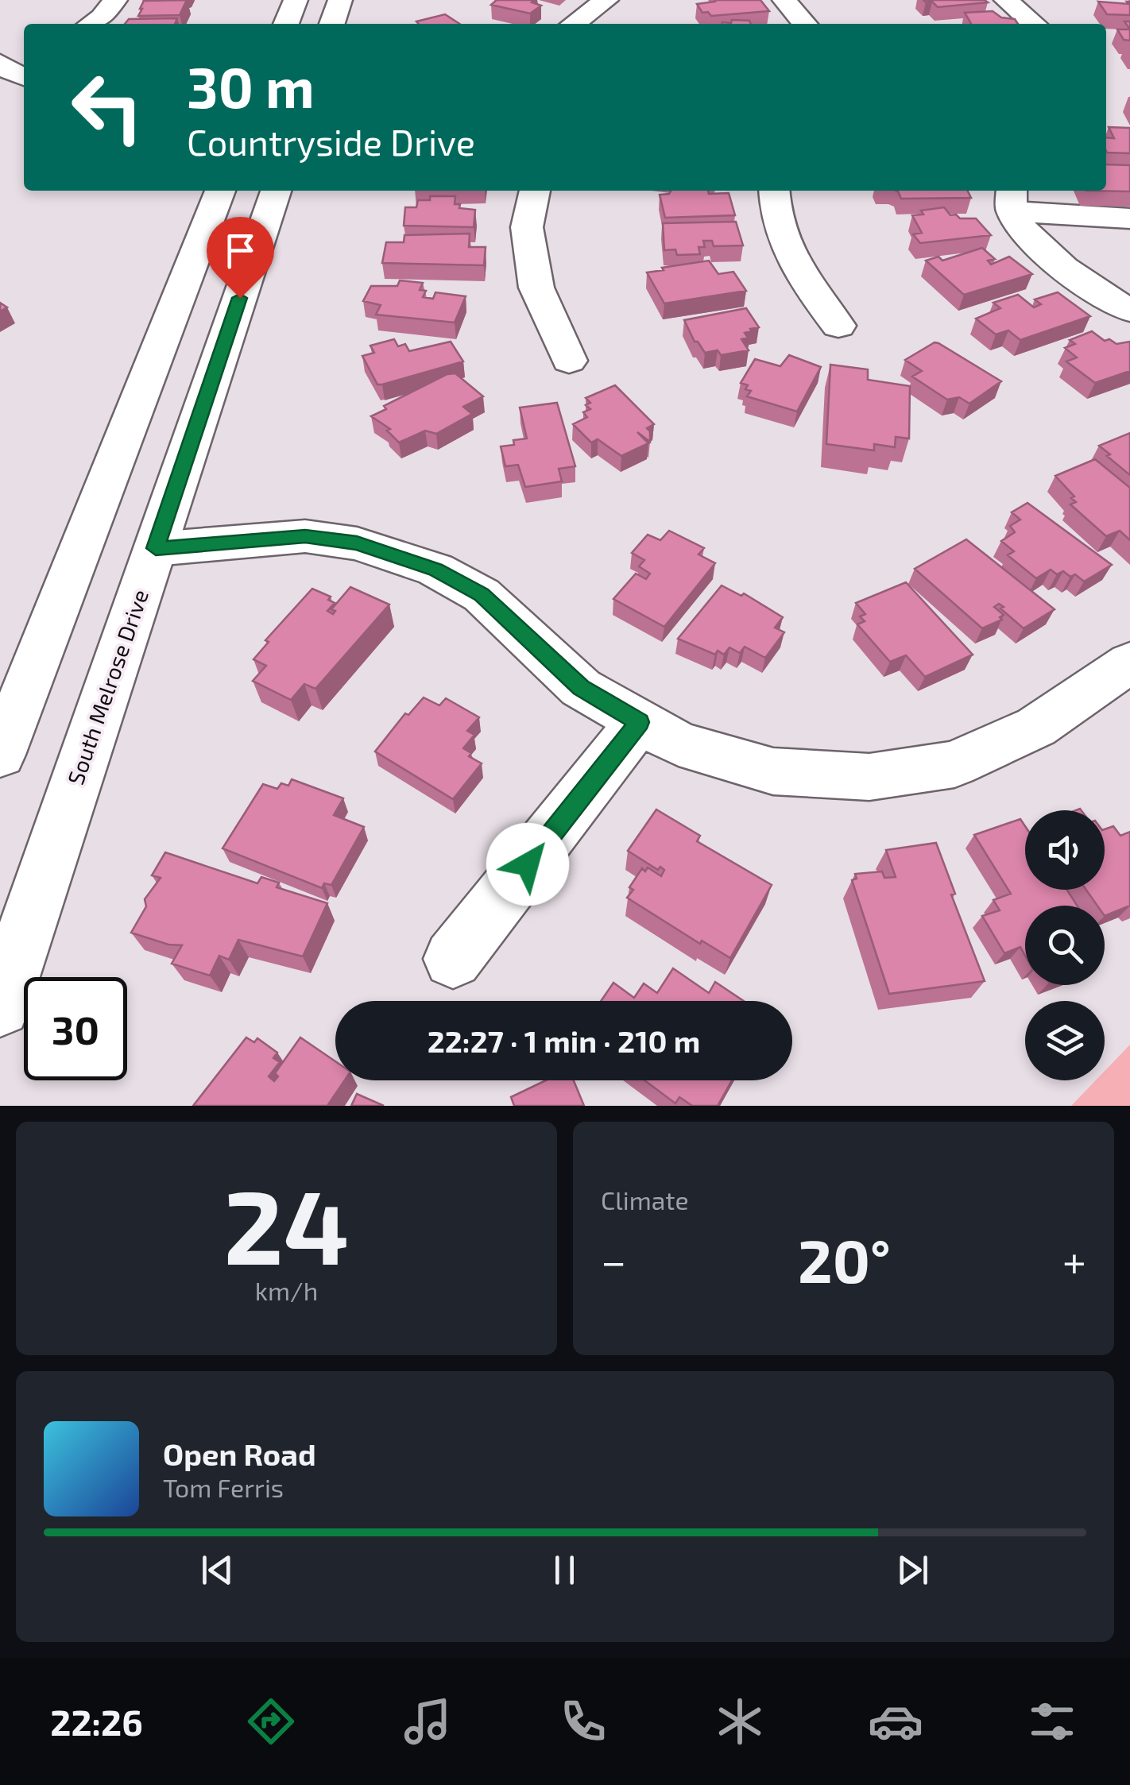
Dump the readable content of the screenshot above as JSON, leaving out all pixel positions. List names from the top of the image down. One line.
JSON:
{"streets":{"street":["South Melrose Drive"]},"page":{"turn":["30 m","Countryside Drive"],"limit":"30","trip":"22:27 · 1 min · 210 m","tile":[["24","km/h"],"Climate"],"heat":["−","20°","+"],"song":["Open Road","Tom Ferris"],"tabs":"22:26"}}
